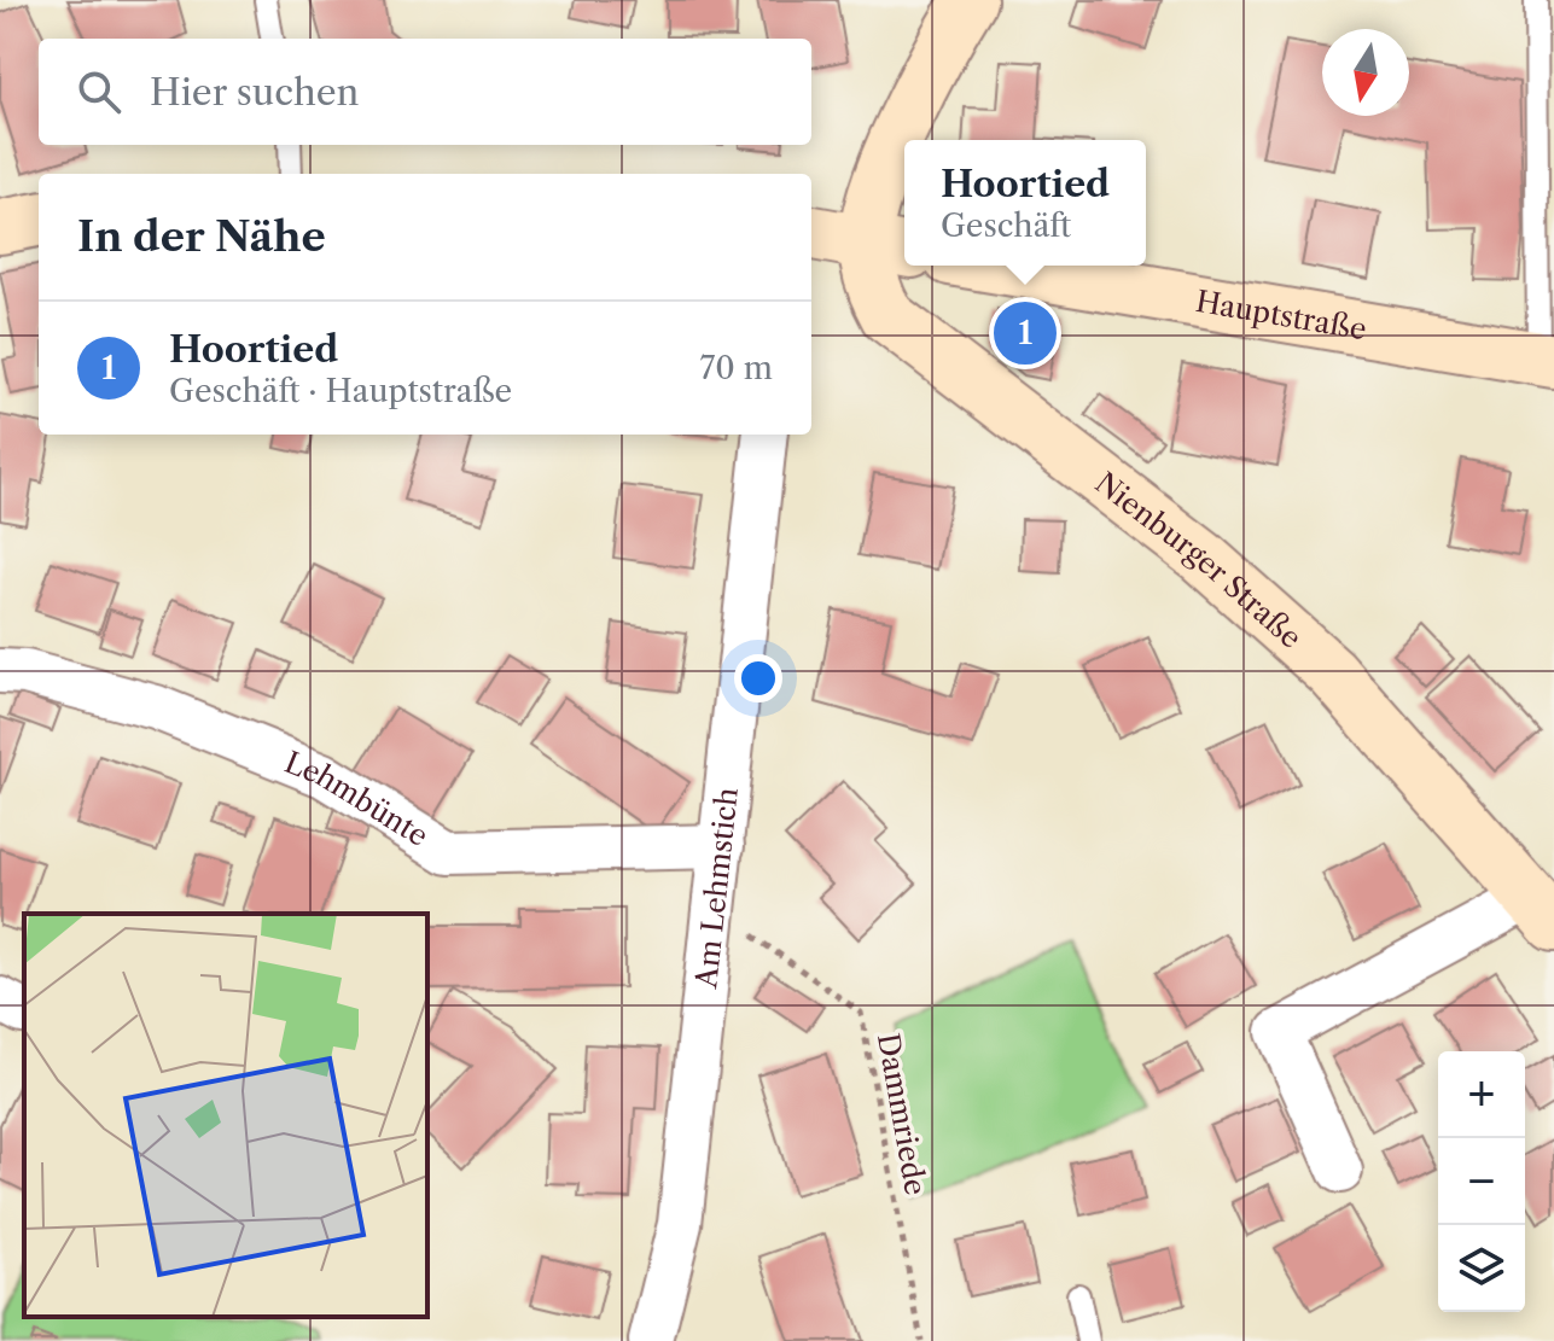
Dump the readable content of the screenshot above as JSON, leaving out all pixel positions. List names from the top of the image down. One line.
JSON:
{"streets":{"street":["Hauptstraße","Nienburger Straße","Lehmbünte","Am Lehmstich"],"path":["Dammriede"]},"crossings":[["Lehmbünte","Am Lehmstich"],["Am Lehmstich","Dammriede"]],"north":"bottom","page":{"search":"Hier suchen","popup":["Hoortied","Geschäft"],"heading":"In der Nähe","pins":"1","list":[{"mark":"1","name":"Hoortied","note":"Geschäft · Hauptstraße","value":"70 m"}],"map_buttons":["+","−"]}}
